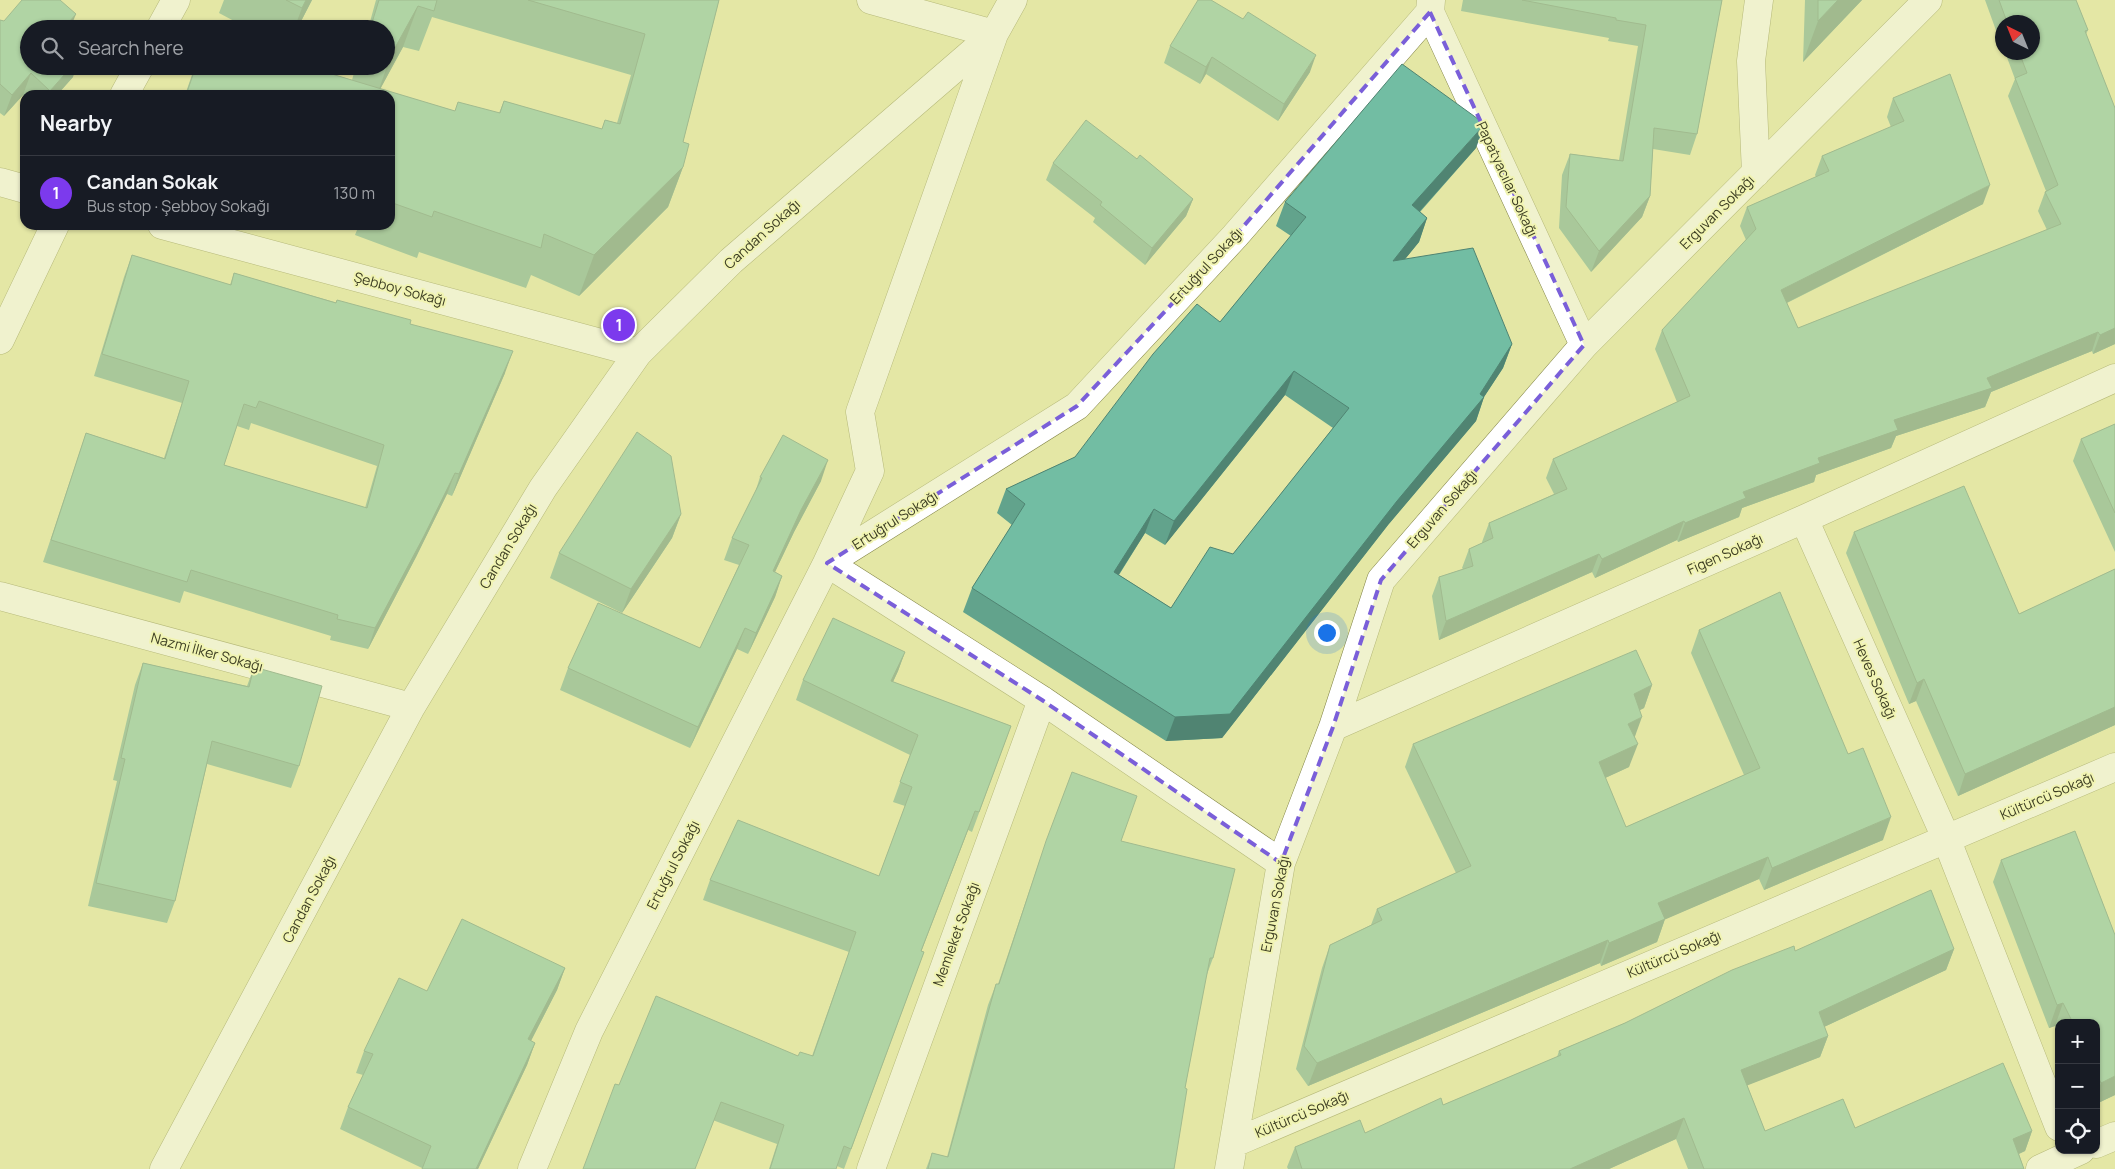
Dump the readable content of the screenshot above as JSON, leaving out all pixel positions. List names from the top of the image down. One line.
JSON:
{"streets":{"street":["Papatyacılar Sokağı","Erguvan Sokağı","Candan Sokağı","Ertuğrul Sokağı","Şebboy Sokağı","Figen Sokağı","Nazmi İlker Sokağı","Heves Sokağı","Kültürcü Sokağı","Memleket Sokağı"]},"crossings":[["Papatyacılar Sokağı","Erguvan Sokağı"],["Papatyacılar Sokağı","Ertuğrul Sokağı"],["Erguvan Sokağı","Figen Sokağı"],["Erguvan Sokağı","Kültürcü Sokağı"],["Candan Sokağı","Ertuğrul Sokağı"],["Candan Sokağı","Şebboy Sokağı"],["Candan Sokağı","Nazmi İlker Sokağı"],["Figen Sokağı","Heves Sokağı"],["Heves Sokağı","Kültürcü Sokağı"]],"north":"top left","page":{"search":"Search here","heading":"Nearby","list":[{"mark":"1","name":"Candan Sokak","note":"Bus stop · Şebboy Sokağı","value":"130 m"}],"pins":"1","map_buttons":["+","−"]}}
